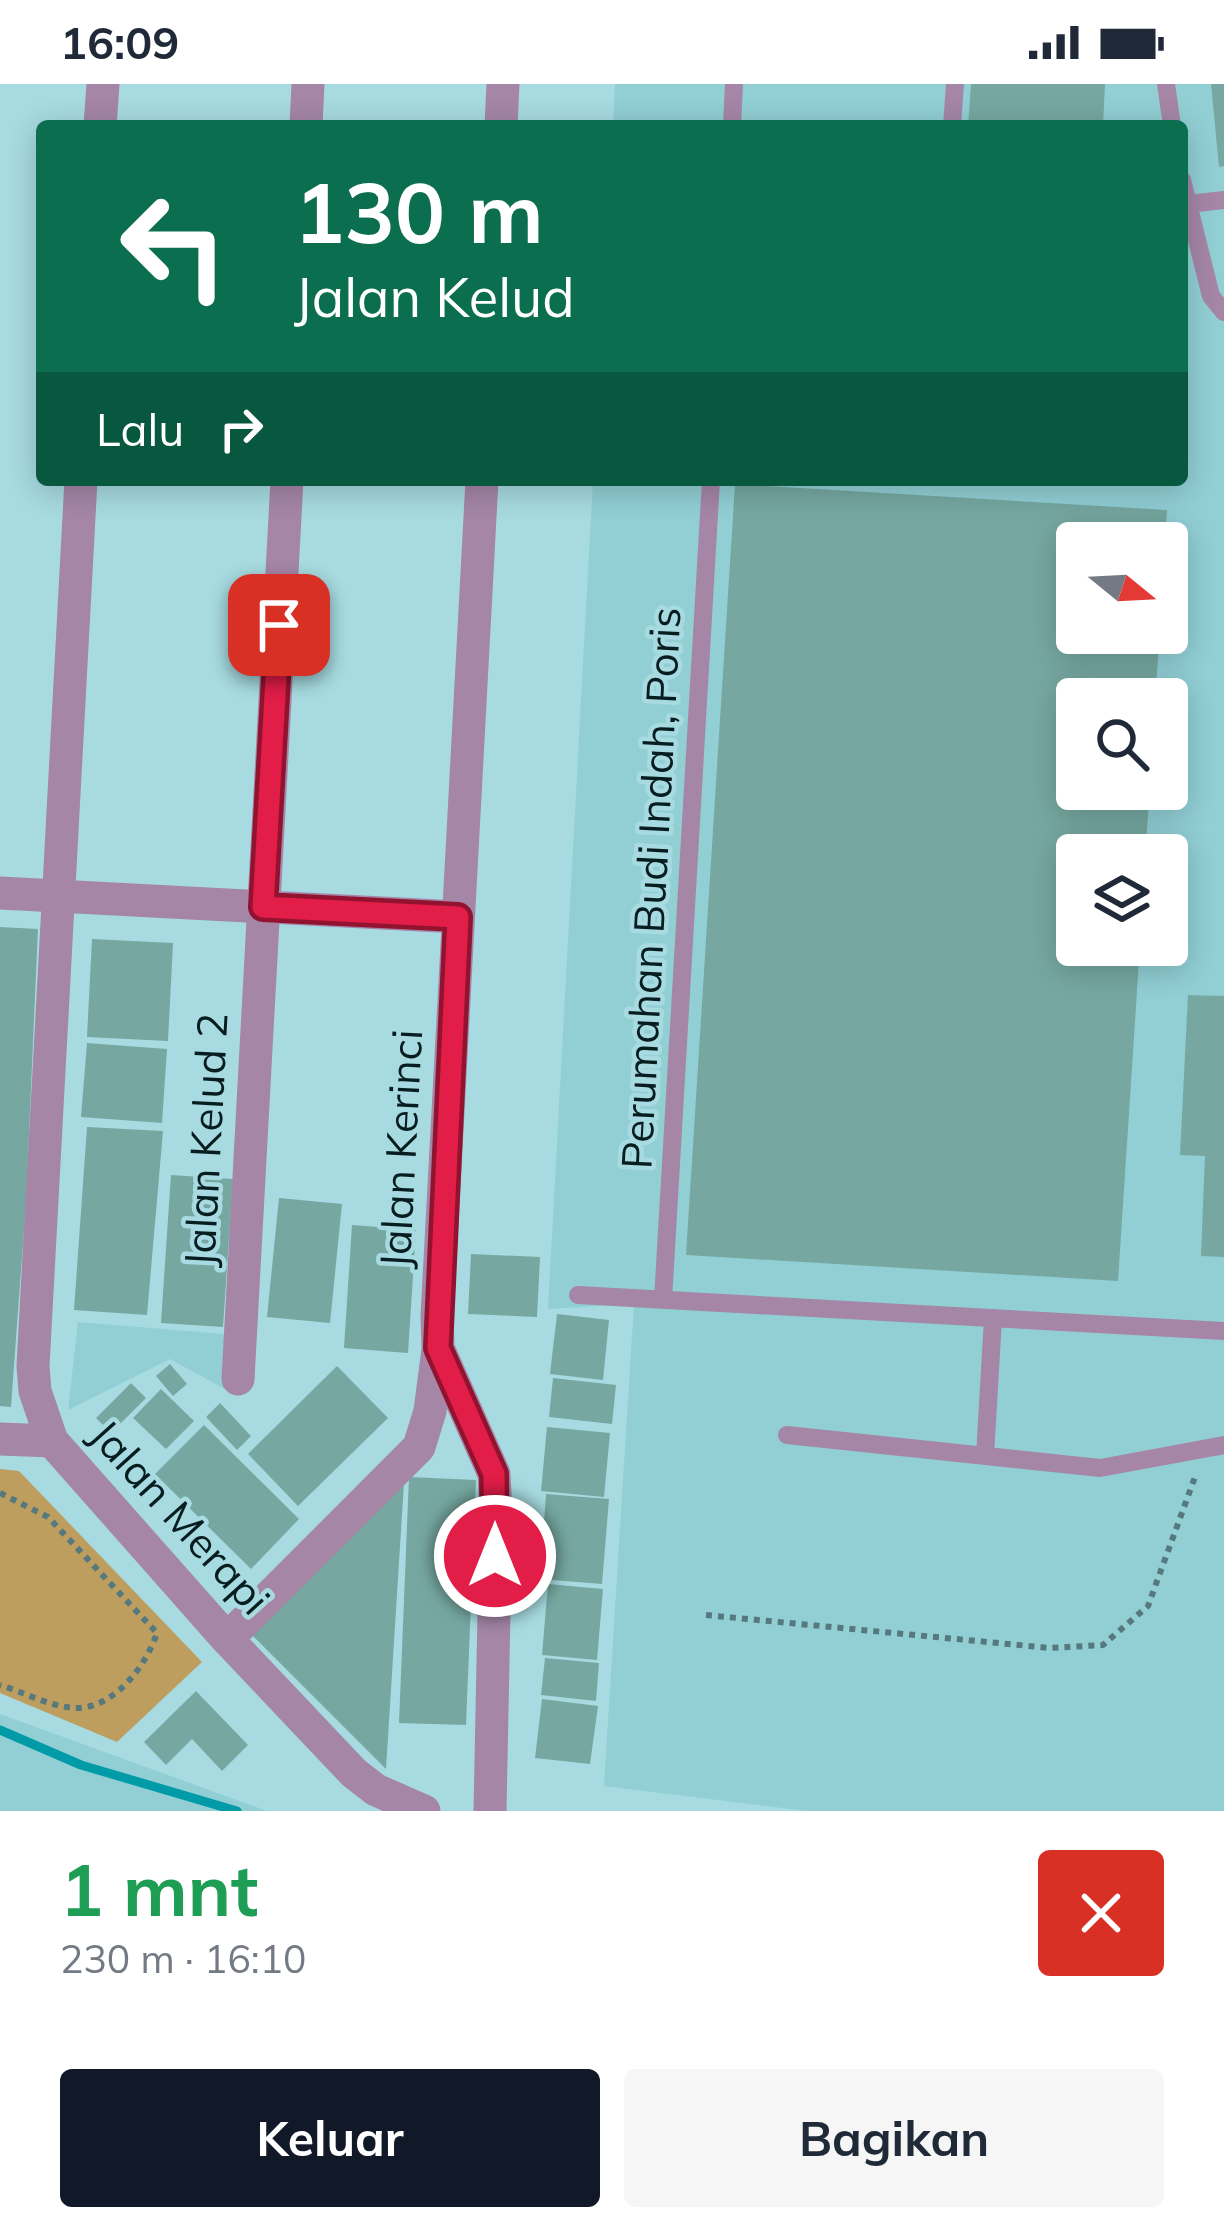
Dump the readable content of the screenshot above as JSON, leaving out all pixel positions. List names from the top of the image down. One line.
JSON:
{"streets":{"street":["Jalan Kelud 2","Jalan Kerinci","Jalan Merapi"],"lane":["Perumahan Budi Indah, Poris"]},"north":"right","page":{"status":"16:09","turn":["130 m","Jalan Kelud"],"then":"Lalu","heading":["1 mnt","230 m · 16:10"],"buttons":["Keluar","Bagikan"]}}
